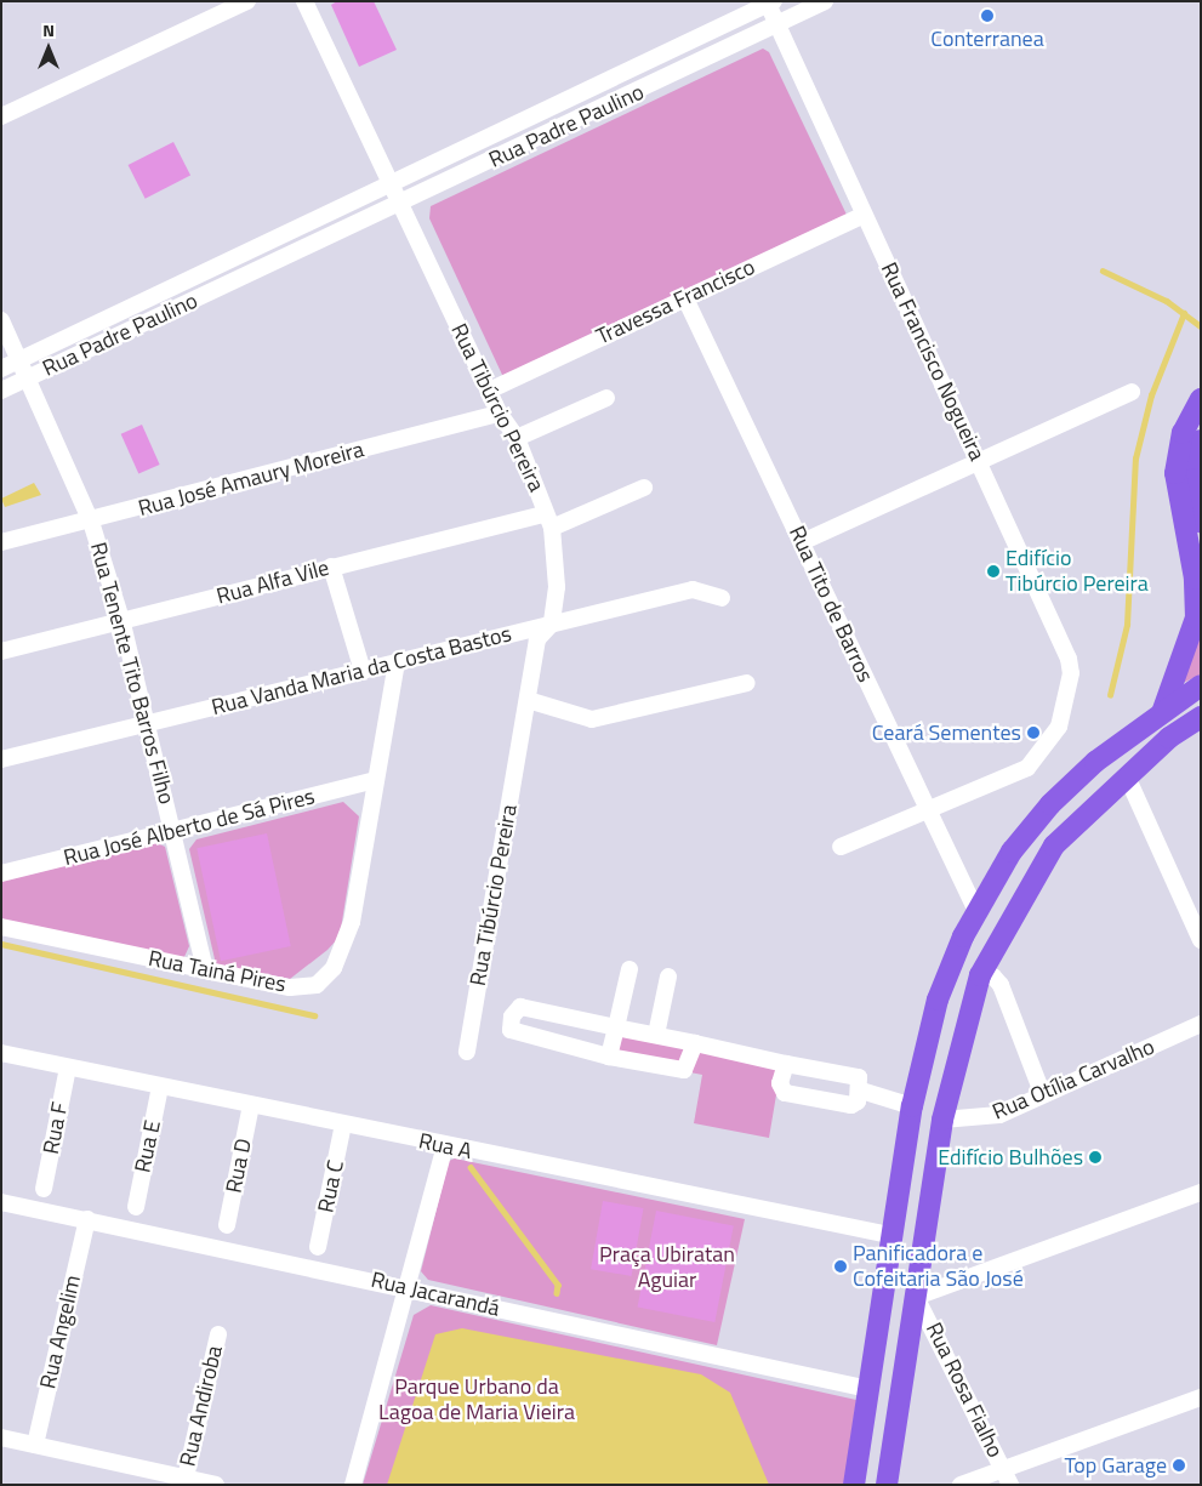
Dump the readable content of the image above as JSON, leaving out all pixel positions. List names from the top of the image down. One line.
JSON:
{"streets":{"street":["Rua Padre Paulino","Travessa Francisco","Rua Francisco Nogueira","Rua Tibúrcio Pereira","Rua José Amaury Moreira","Rua Alfa Vile","Rua Tito de Barros","Rua Vanda Maria da Costa Bastos","Rua Tenente Tito Barros Filho","Rua José Alberto de Sá Pires","Rua Tainá Pires","Rua Otília Carvalho","Rua F","Rua E","Rua A","Rua D","Rua C","Rua Jacarandá","Rua Angelim","Rua Rosa Fialho","Rua Andiroba"]},"crossings":[["Rua Padre Paulino","Rua Francisco Nogueira"],["Rua Padre Paulino","Rua Tibúrcio Pereira"],["Rua Padre Paulino","Rua Tenente Tito Barros Filho"],["Travessa Francisco","Rua Francisco Nogueira"],["Travessa Francisco","Rua Tibúrcio Pereira"],["Travessa Francisco","Rua Tito de Barros"],["Rua Francisco Nogueira","Rua Tito de Barros"],["Rua Tibúrcio Pereira","Rua José Amaury Moreira"],["Rua Tibúrcio Pereira","Rua Alfa Vile"],["Rua Tibúrcio Pereira","Rua Vanda Maria da Costa Bastos"],["Rua José Amaury Moreira","Rua Tenente Tito Barros Filho"],["Rua Alfa Vile","Rua Tenente Tito Barros Filho"],["Rua Vanda Maria da Costa Bastos","Rua Tenente Tito Barros Filho"],["Rua Vanda Maria da Costa Bastos","Rua Tainá Pires"],["Rua Tenente Tito Barros Filho","Rua José Alberto de Sá Pires"],["Rua Tenente Tito Barros Filho","Rua Tainá Pires"],["Rua José Alberto de Sá Pires","Rua Tainá Pires"],["Rua F","Rua A"],["Rua E","Rua A"],["Rua A","Rua D"],["Rua A","Rua C"],["Rua Jacarandá","Rua Angelim"]],"parks":["Praça Ubiratan Aguiar","Parque Urbano da Lagoa de Maria Vieira"],"places":["Conterranea","Edifício Tibúrcio Pereira","Ceará Sementes","Edifício Bulhões","Panificadora e Cofeitaria São José","Top Garage"],"north":"top"}
